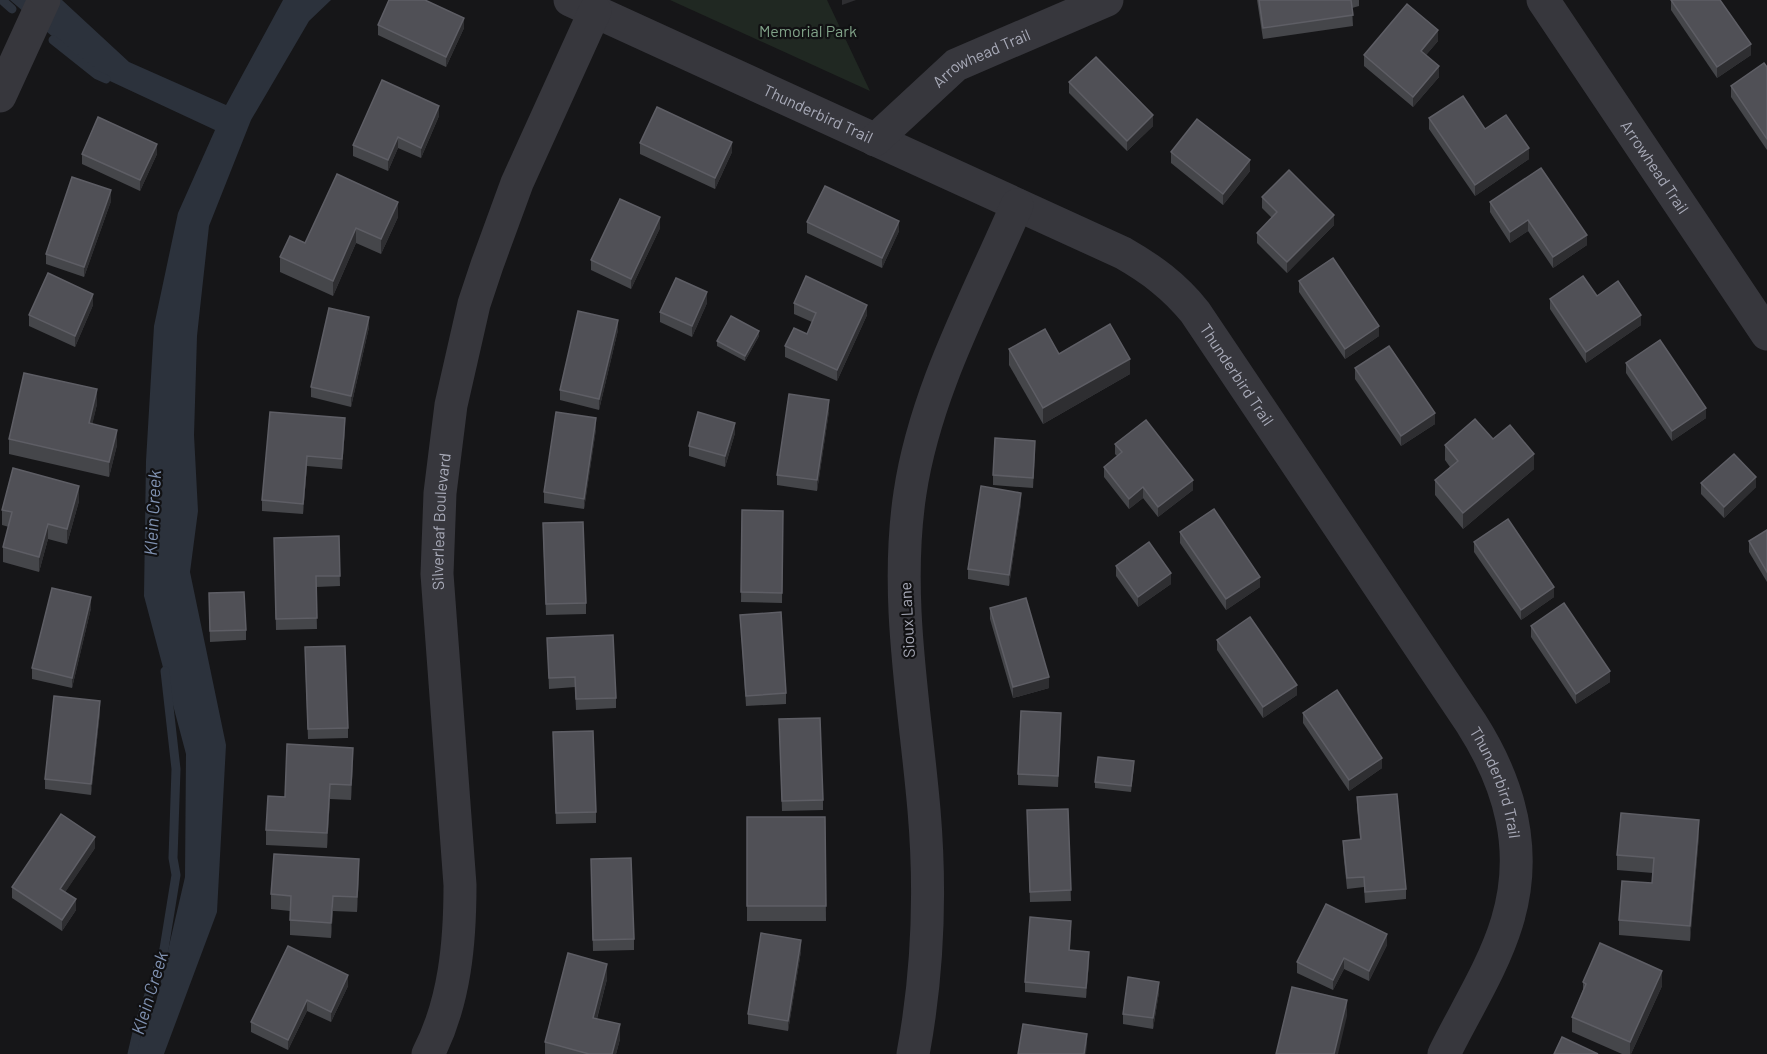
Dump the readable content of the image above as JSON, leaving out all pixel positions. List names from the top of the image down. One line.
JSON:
{"streets":{"street":["Arrowhead Trail","Thunderbird Trail","Silverleaf Boulevard","Sioux Lane"]},"crossings":[["Arrowhead Trail","Thunderbird Trail"],["Thunderbird Trail","Silverleaf Boulevard"],["Thunderbird Trail","Sioux Lane"]],"water":["Klein Creek"],"parks":["Memorial Park"]}
